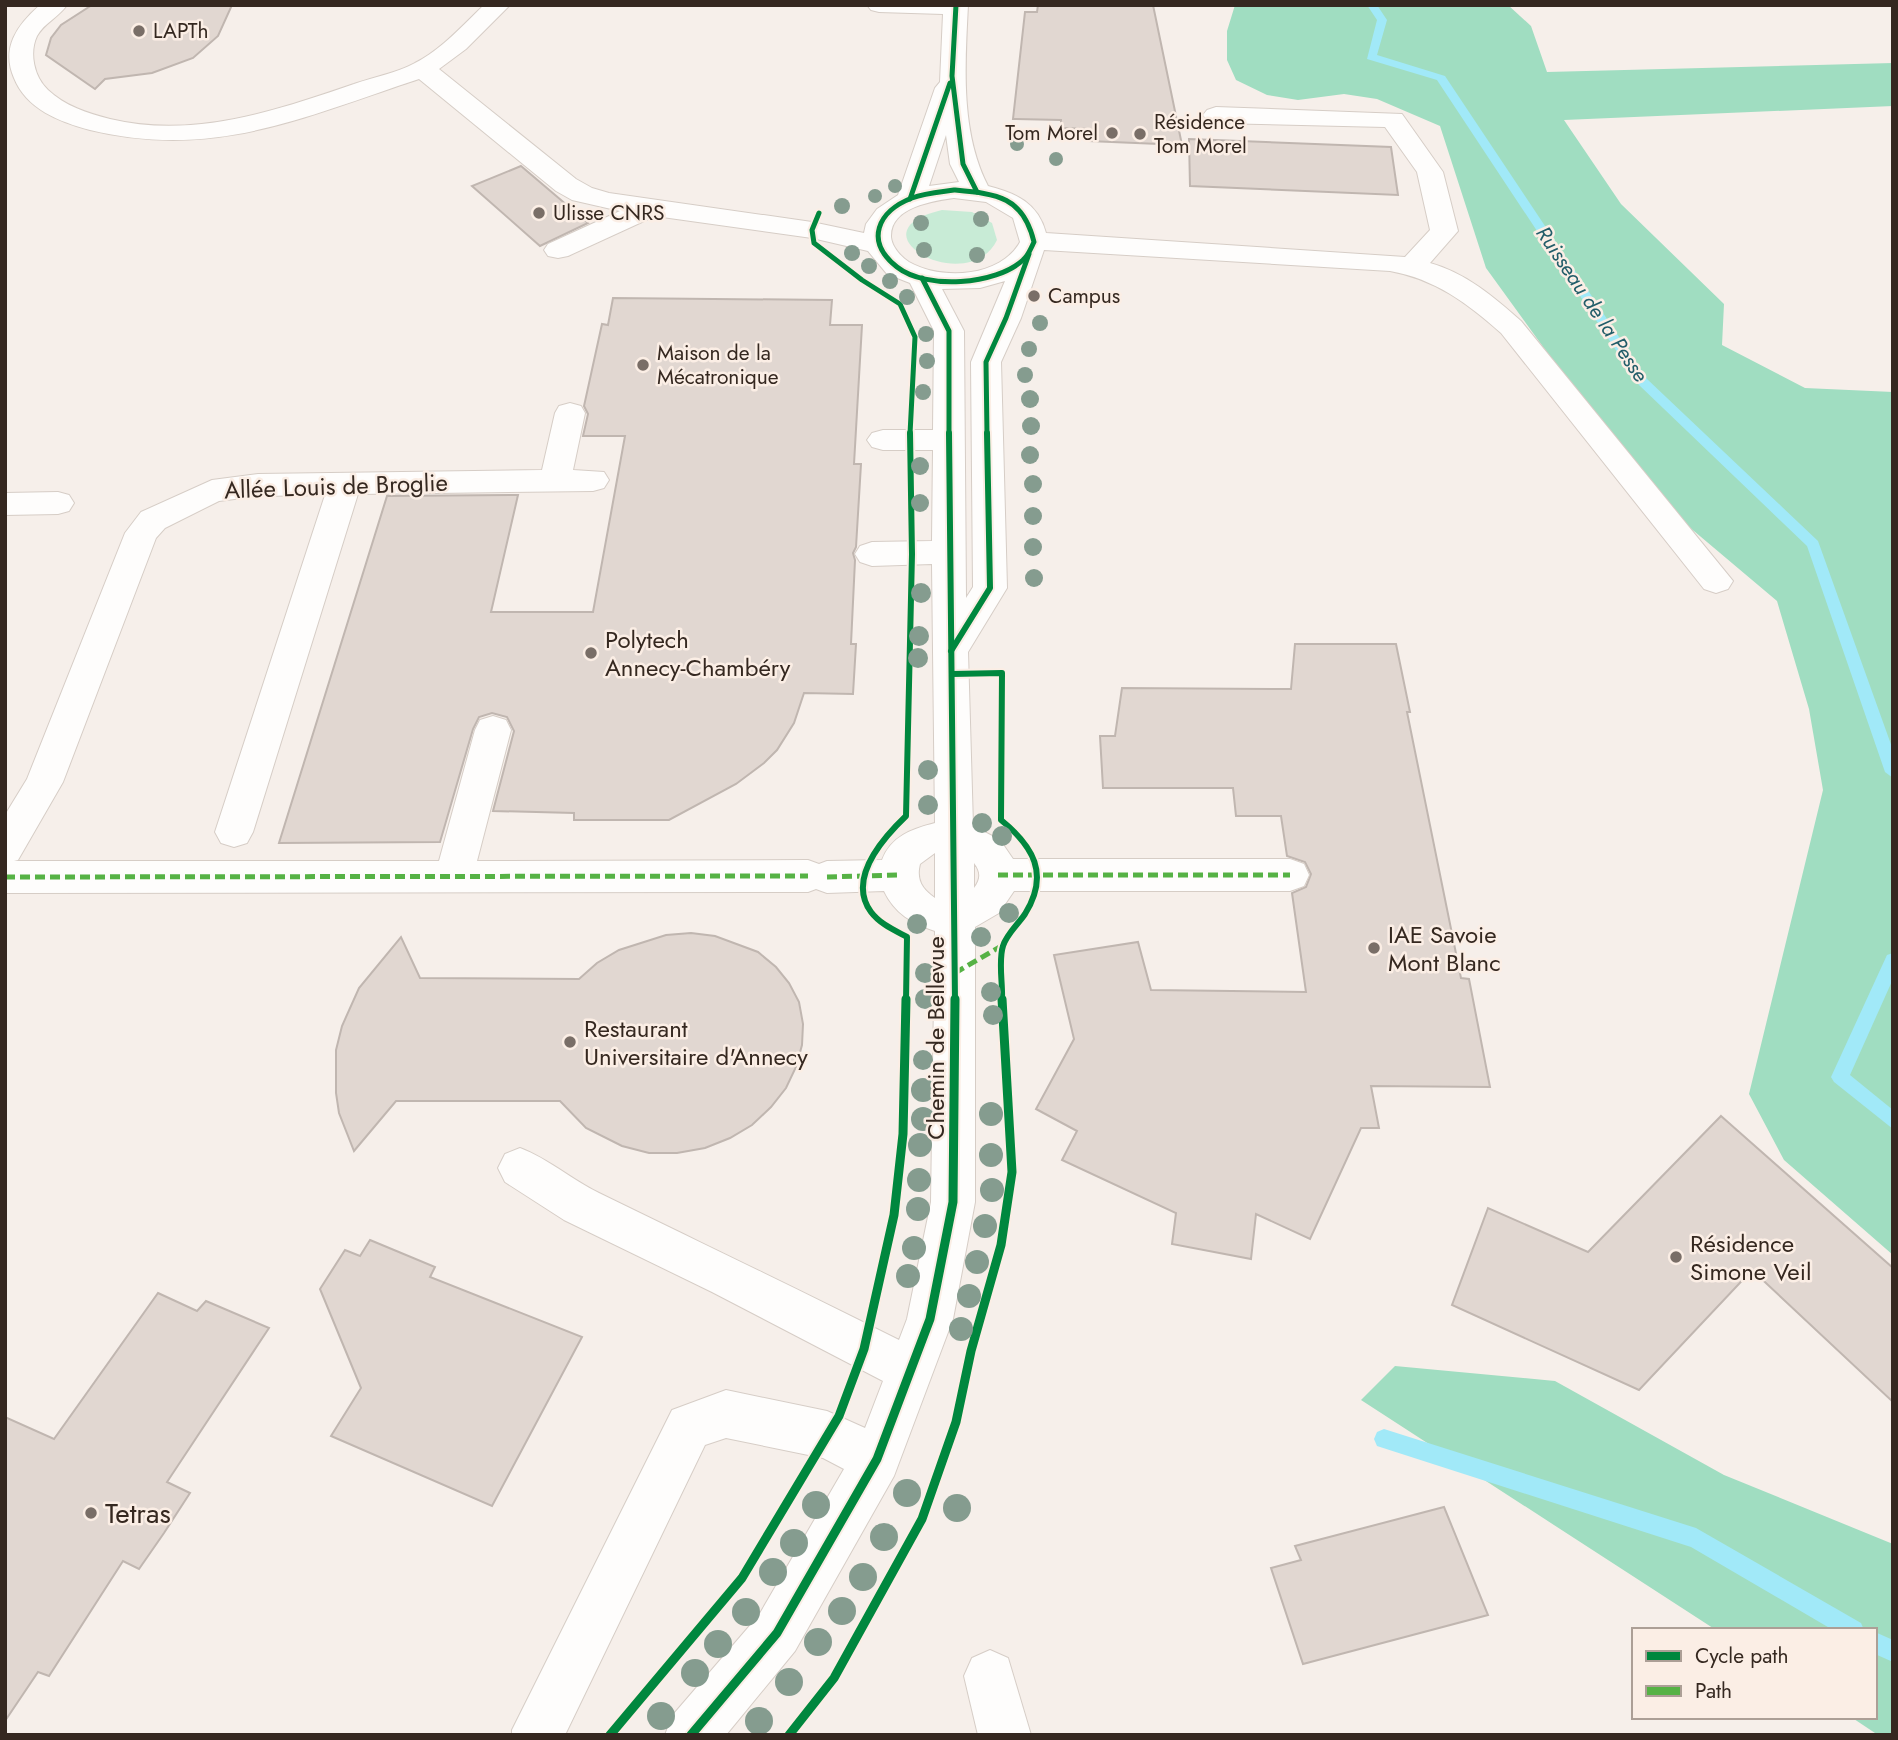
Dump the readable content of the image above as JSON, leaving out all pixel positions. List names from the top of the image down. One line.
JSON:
{"streets":{"street":["Allée Louis de Broglie","Chemin de Bellevue"]},"water":["Ruisseau de la Pesse"],"places":["LAPTh","Tom Morel","Résidence Tom Morel","Ulisse CNRS","Campus","Maison de la Mécatronique","Polytech Annecy-Chambéry","IAE Savoie Mont Blanc","Restaurant Universitaire d'Annecy","Résidence Simone Veil","Tetras"],"legend":["Cycle path","Path"]}
